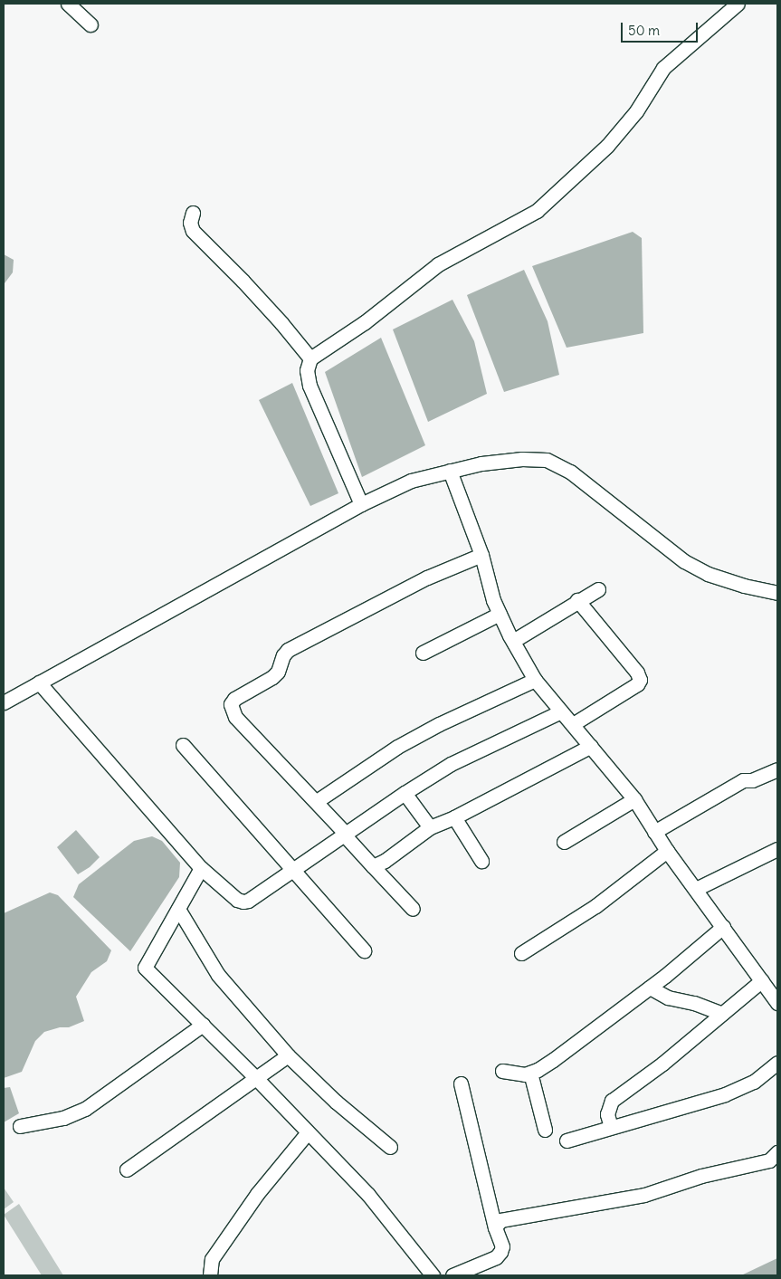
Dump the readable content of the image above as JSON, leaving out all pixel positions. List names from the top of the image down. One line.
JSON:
{"scale_bar":"50 m"}
